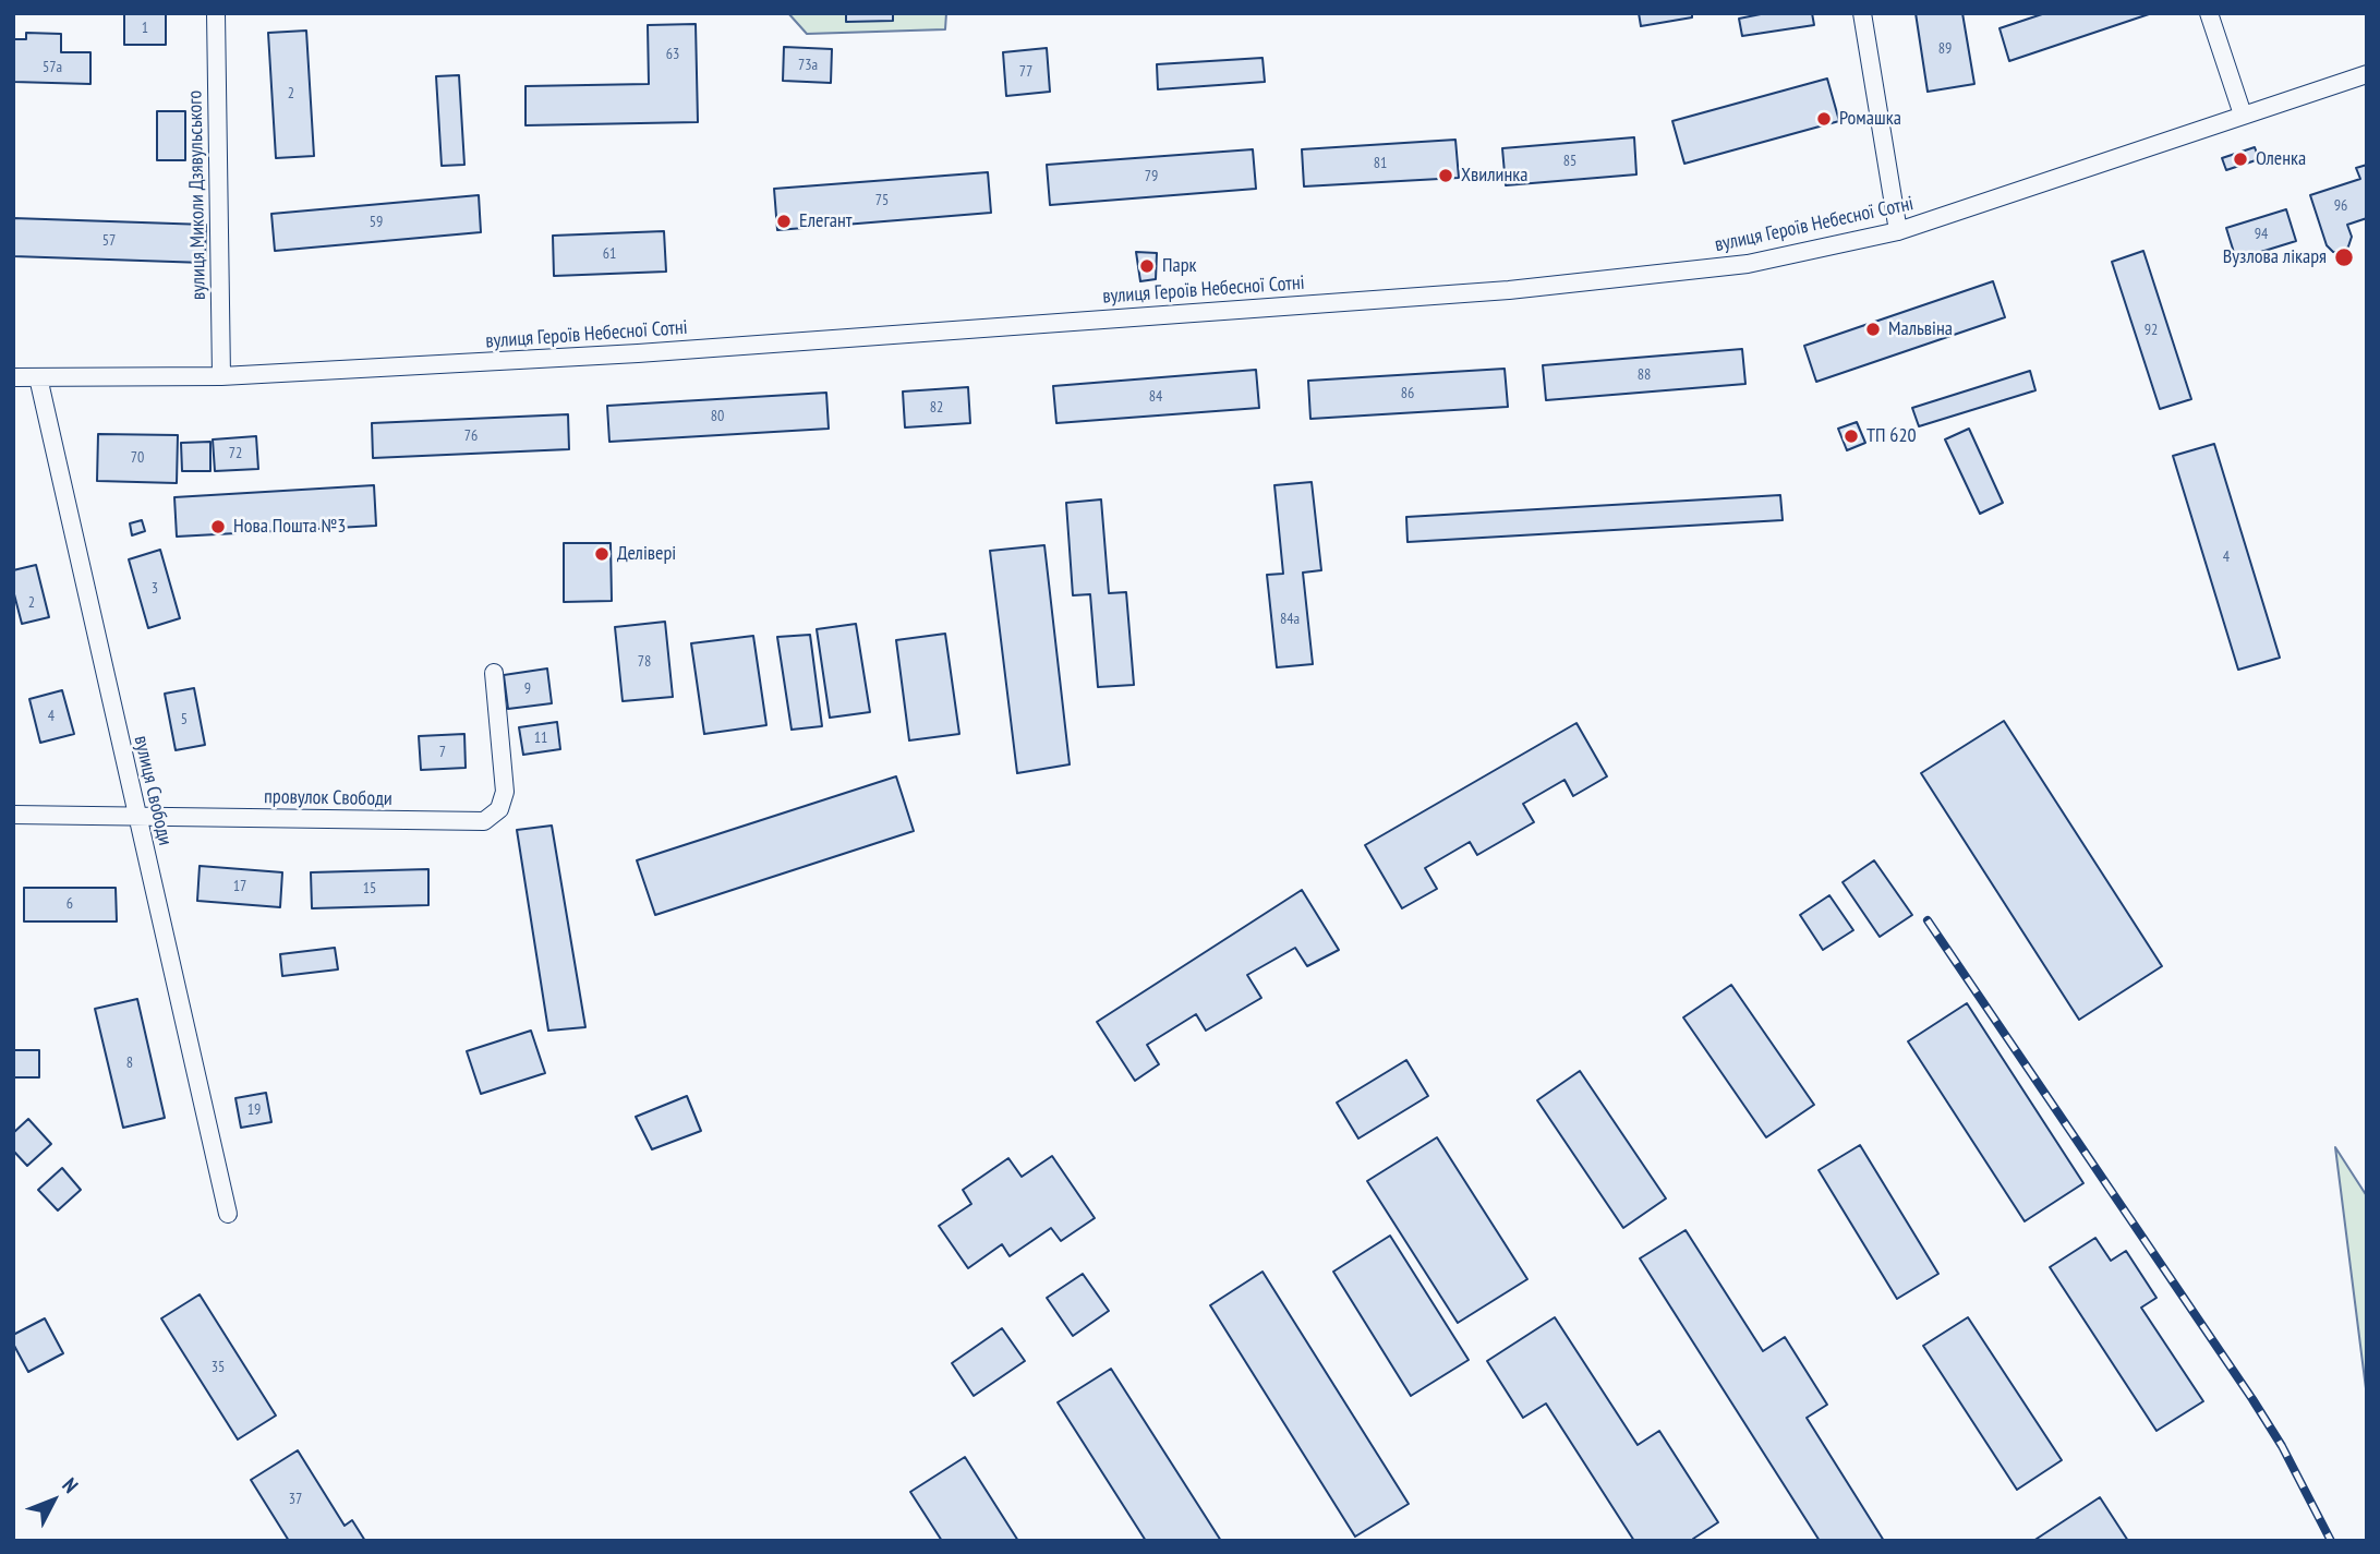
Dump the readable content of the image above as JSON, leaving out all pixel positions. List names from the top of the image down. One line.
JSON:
{"streets":{"street":["вулиця Миколи Дзявульського","вулиця Героїв Небесної Сотні","вулиця Свободи","провулок Свободи"]},"crossings":[["вулиця Миколи Дзявульського","вулиця Героїв Небесної Сотні"],["вулиця Героїв Небесної Сотні","вулиця Свободи"],["вулиця Свободи","провулок Свободи"]],"places":["Ромашка","Оленка","Хвилинка","Елегант","Вузлова лікаря","Парк","Мальвіна","ТП 620","Нова Пошта №3","Делівері"],"house_numbers":["1","89","63","73а","57а","77","2","85","81","79","75","96","59","94","57","61","92","88","86","84","82","80","76","72","70","4","3","2","84а","78","9","4","5","11","7","17","15","6","8","19","35","37"],"north":"top right"}
